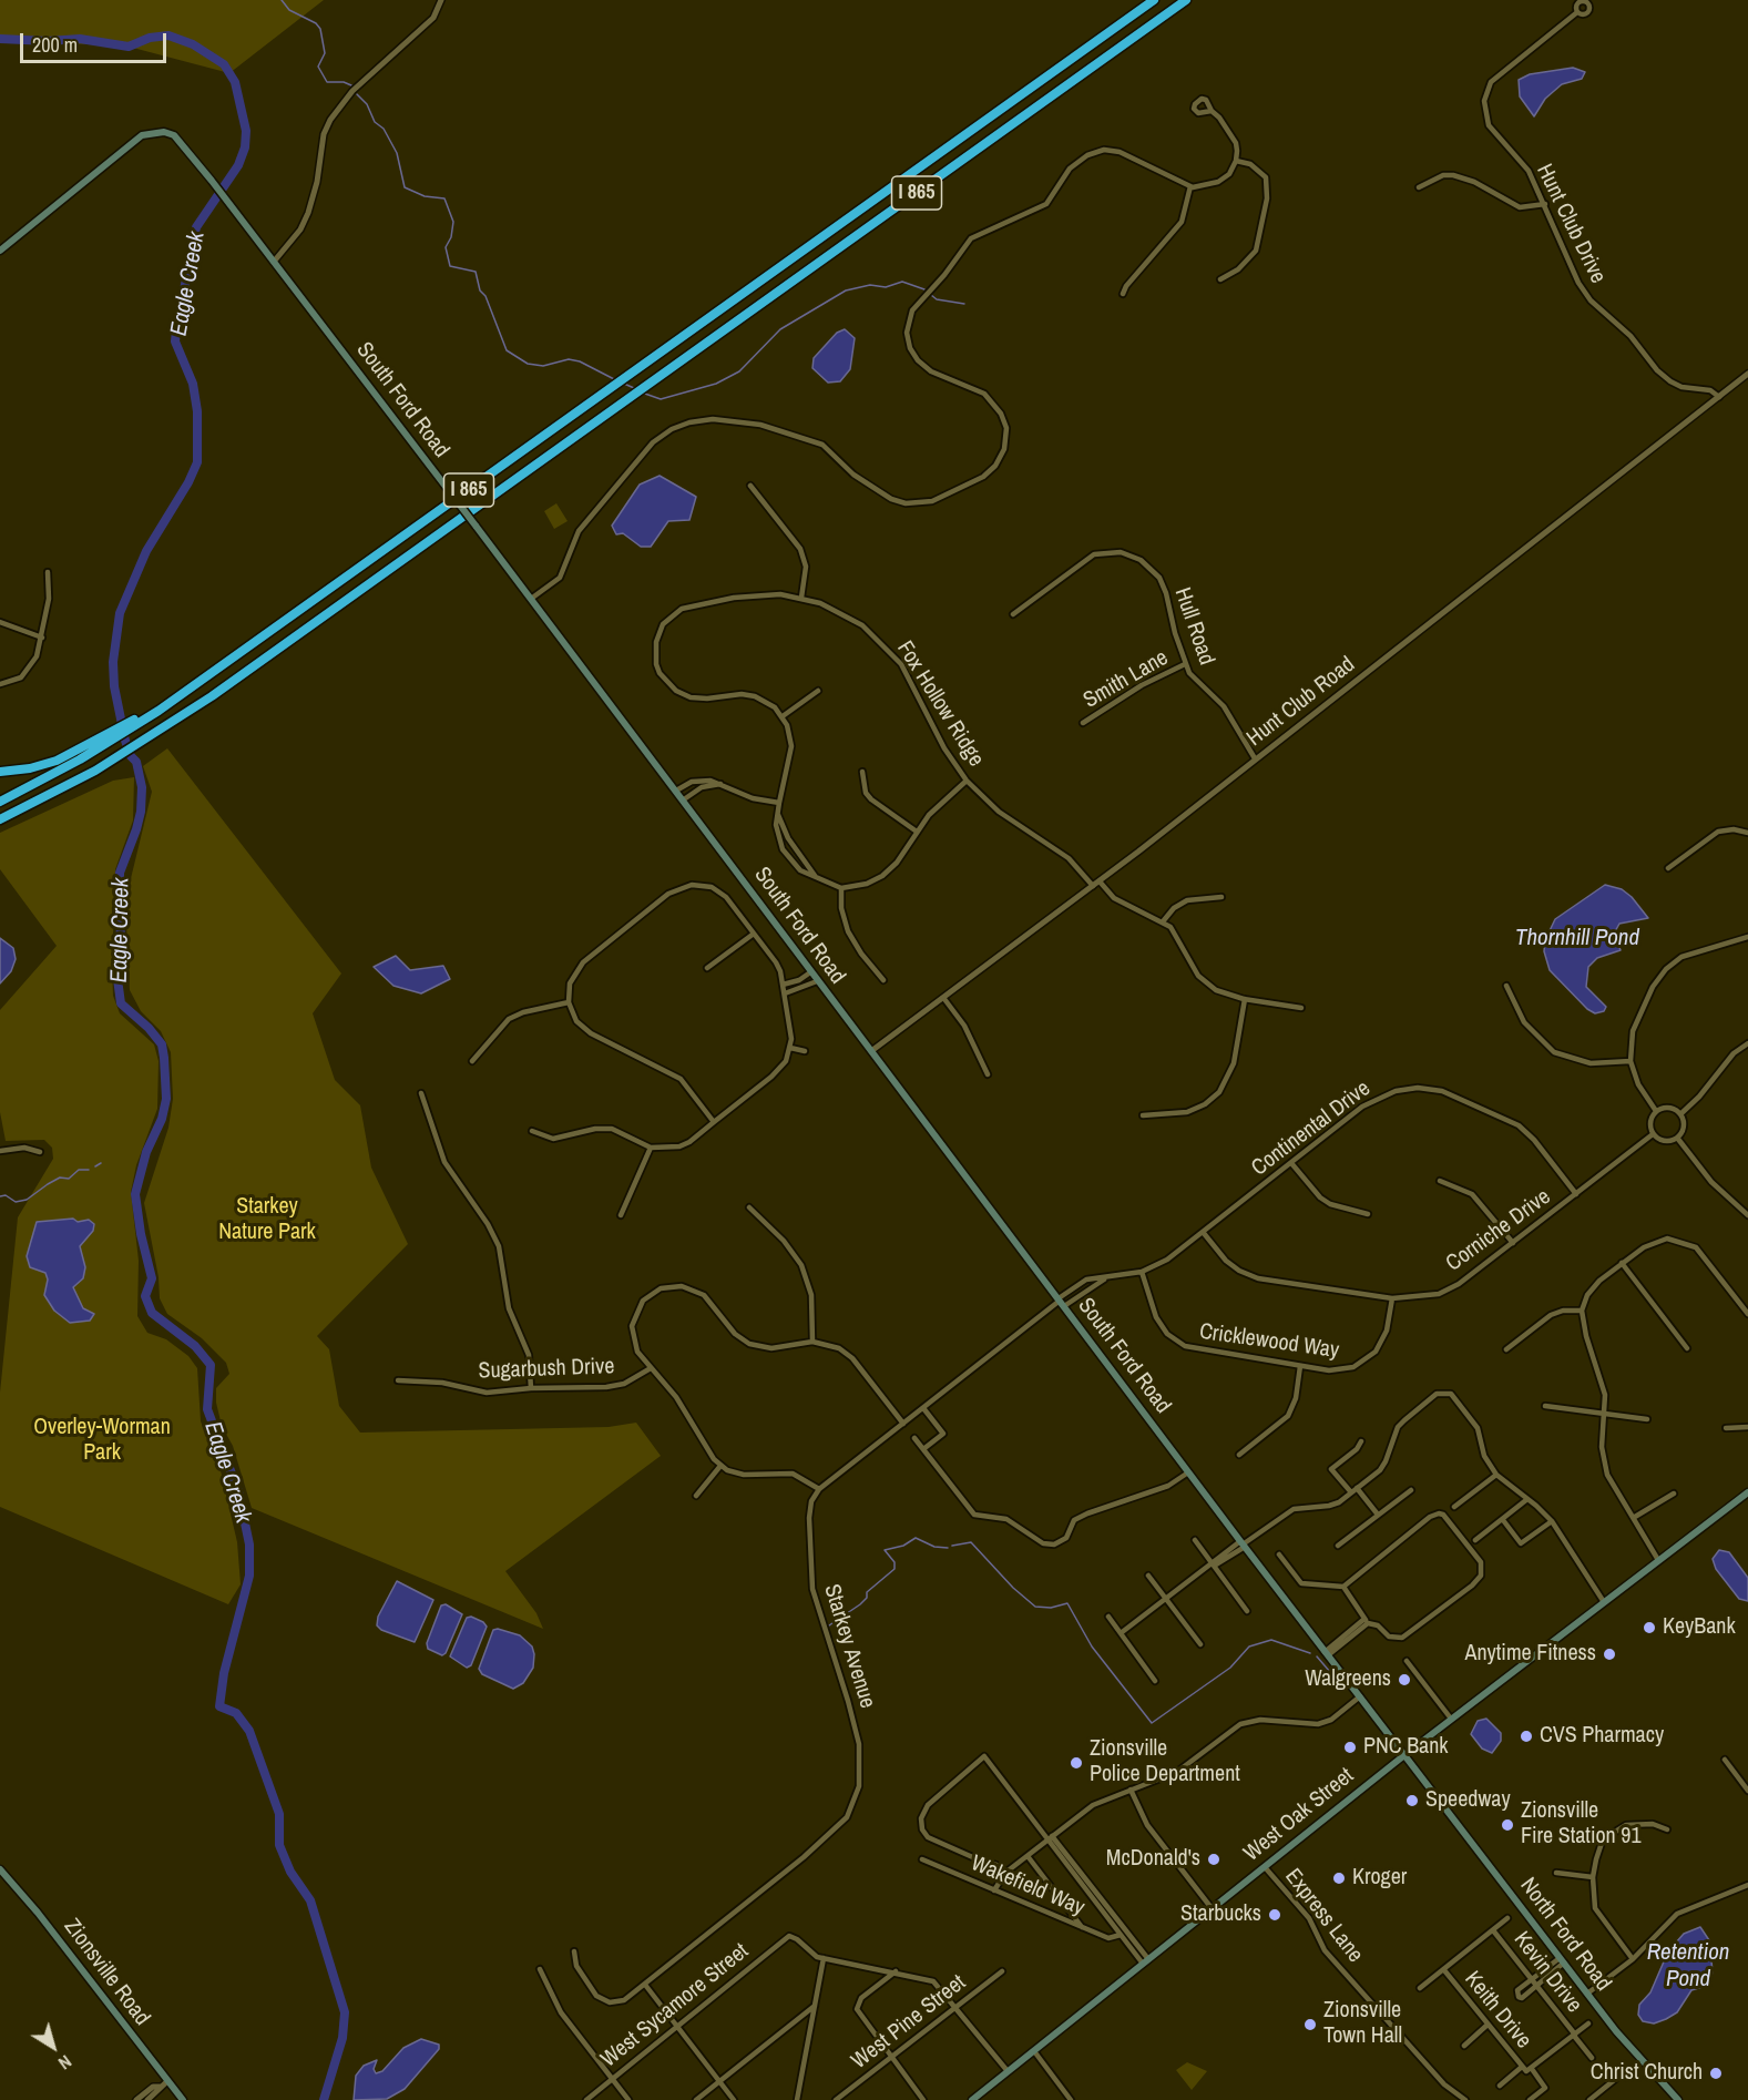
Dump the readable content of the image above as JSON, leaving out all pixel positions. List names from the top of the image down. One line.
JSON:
{"streets":{"highway":["I 865"],"main road":["South Ford Road","West Oak Street","North Ford Road","Zionsville Road"],"street":["Hunt Club Drive","Hull Road","Smith Lane","Hunt Club Road","Fox Hollow Ridge","Continental Drive","Corniche Drive","Cricklewood Way","Sugarbush Drive","Starkey Avenue","Wakefield Way","Express Lane","Kevin Drive","West Sycamore Street","Keith Drive","West Pine Street"]},"crossings":[["Hunt Club Drive","Hunt Club Road"],["South Ford Road","Hunt Club Road"],["South Ford Road","Continental Drive"],["South Ford Road","West Oak Street"],["South Ford Road","North Ford Road"],["Hull Road","Smith Lane"],["Hull Road","Hunt Club Road"],["Hunt Club Road","Fox Hollow Ridge"],["Continental Drive","Corniche Drive"],["Continental Drive","Cricklewood Way"],["Corniche Drive","Cricklewood Way"],["West Oak Street","Express Lane"],["West Oak Street","North Ford Road"]],"water":["Eagle Creek","Thornhill Pond","Retention Pond"],"parks":["Starkey Nature Park","Overley-Worman Park"],"places":["KeyBank","Anytime Fitness","Walgreens","CVS Pharmacy","PNC Bank","Zionsville Police Department","Speedway","Zionsville Fire Station 91","McDonald's","Kroger","Starbucks","Zionsville Town Hall","Christ Church"],"scale_bar":"200 m","north":"bottom right"}
